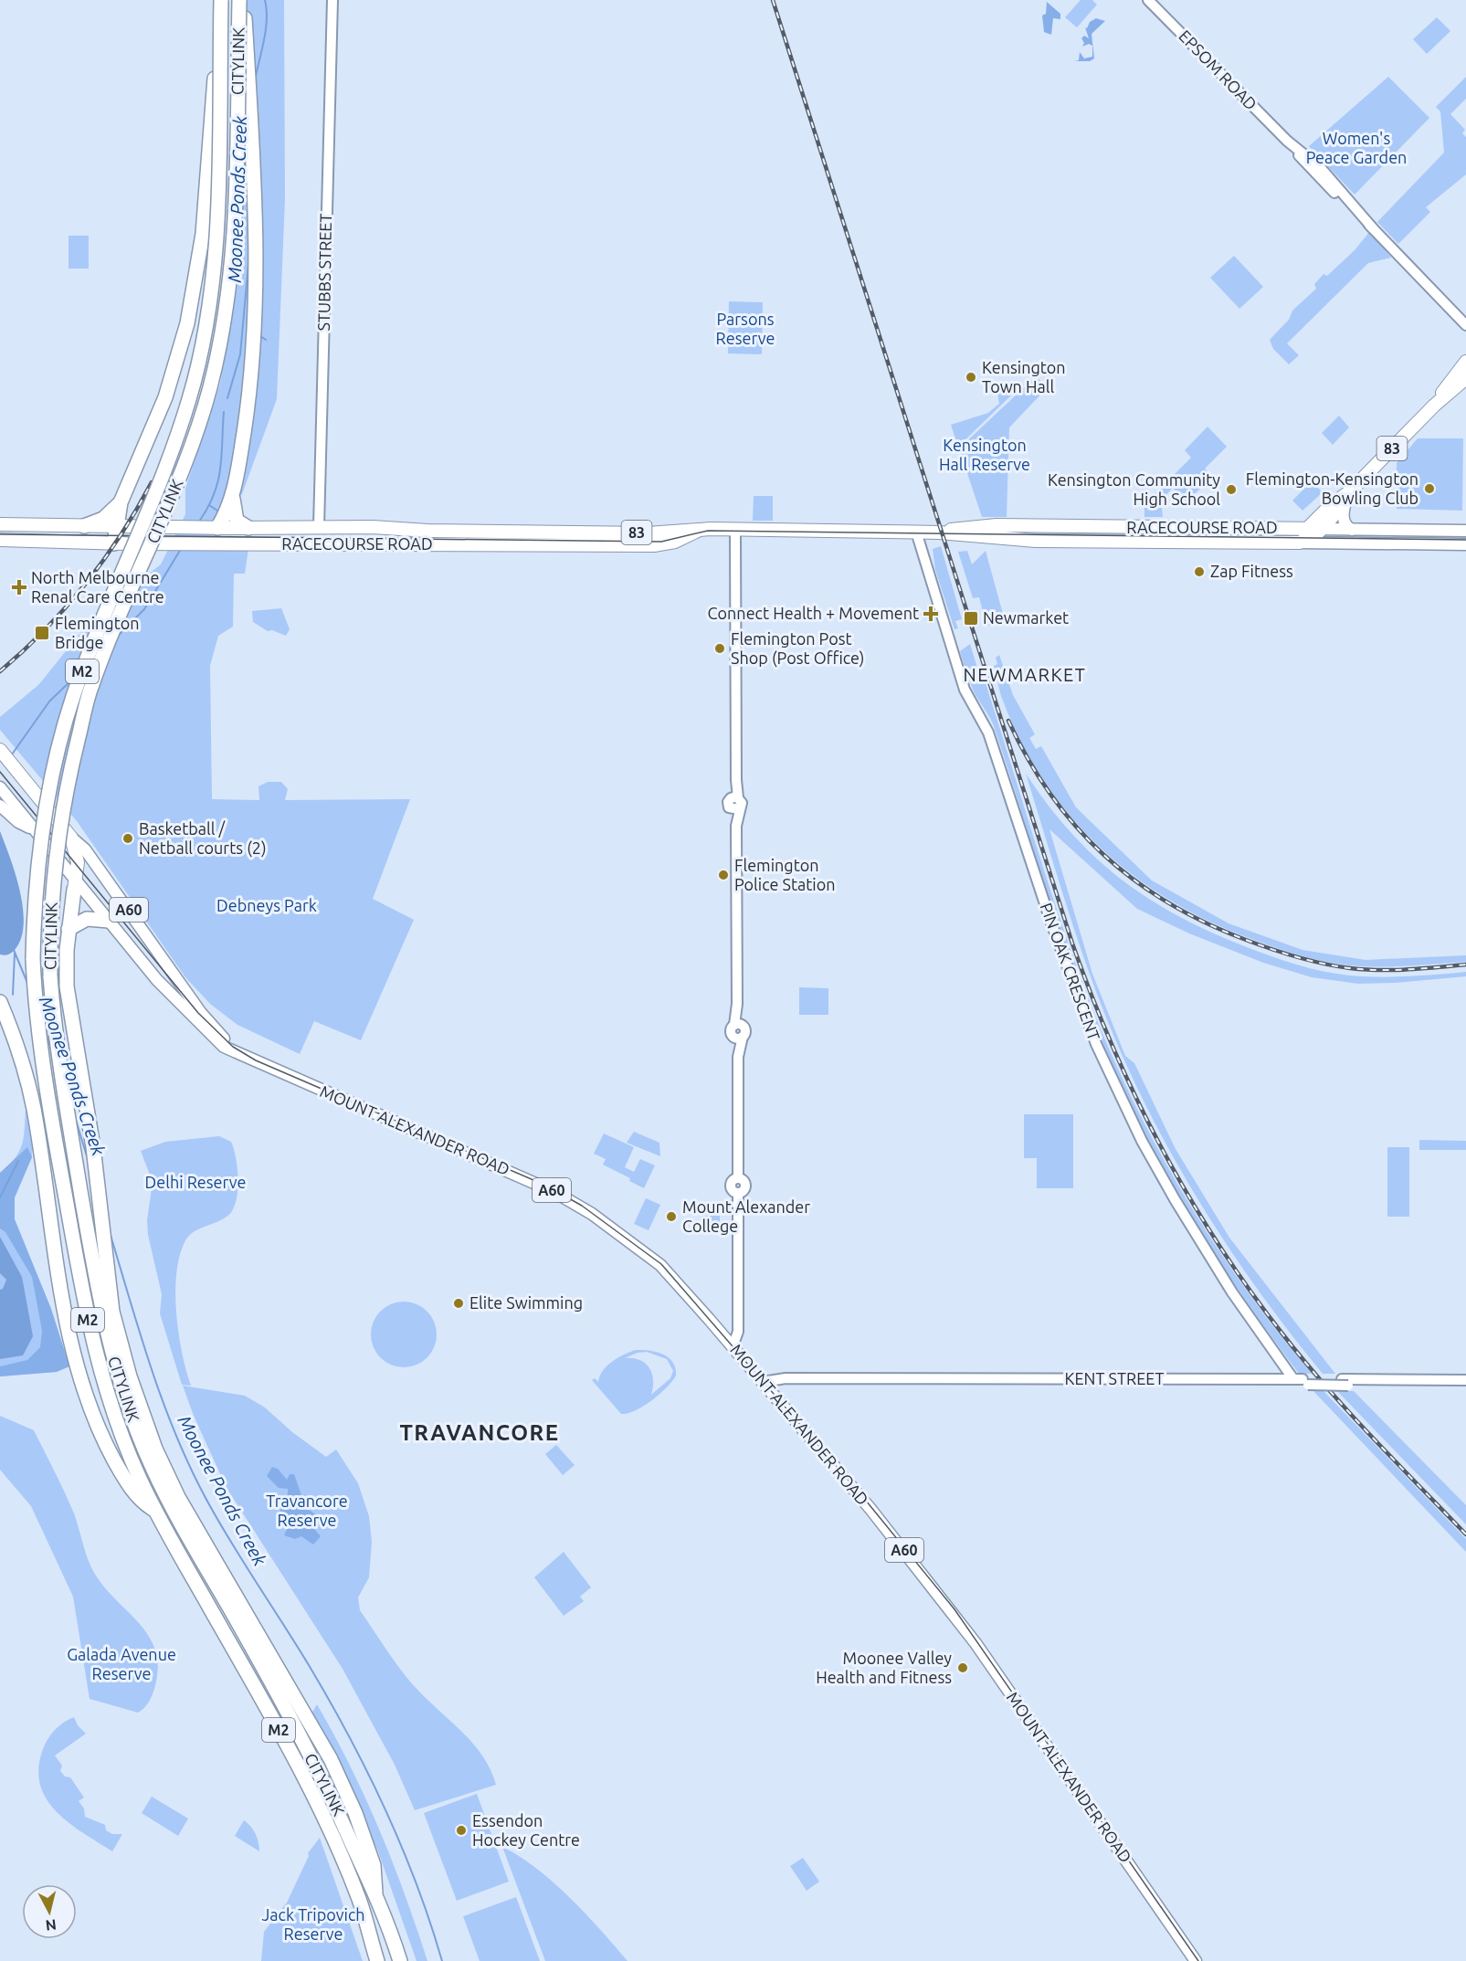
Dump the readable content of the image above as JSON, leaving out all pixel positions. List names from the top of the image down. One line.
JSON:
{"streets":{"highway":["CITYLINK","STUBBS STREET","83","RACECOURSE ROAD","M2","A60","MOUNT ALEXANDER ROAD"],"street":["EPSOM ROAD","PIN OAK CRESCENT","KENT STREET"]},"crossings":[["STUBBS STREET","RACECOURSE ROAD"],["83","RACECOURSE ROAD"],["RACECOURSE ROAD","PIN OAK CRESCENT"],["PIN OAK CRESCENT","KENT STREET"],["MOUNT ALEXANDER ROAD","KENT STREET"]],"districts":["NEWMARKET","TRAVANCORE"],"water":["Moonee Ponds Creek"],"parks":["Women's Peace Garden","Parsons Reserve","Kensington Hall Reserve","Debneys Park","Delhi Reserve","Travancore Reserve","Galada Avenue Reserve","Jack Tripovich Reserve"],"places":{"other":["Kensington Town Hall","Flemington-Kensington Bowling Club","Kensington Community High School","Zap Fitness","Flemington Post Shop (Post Office)","Basketball / Netball courts (2)","Flemington Police Station","Mount Alexander College","Elite Swimming","Moonee Valley Health and Fitness","Essendon Hockey Centre"],"health":["North Melbourne Renal Care Centre","Connect Health + Movement"],"transit":["Newmarket","Flemington Bridge"]},"north":"bottom"}
